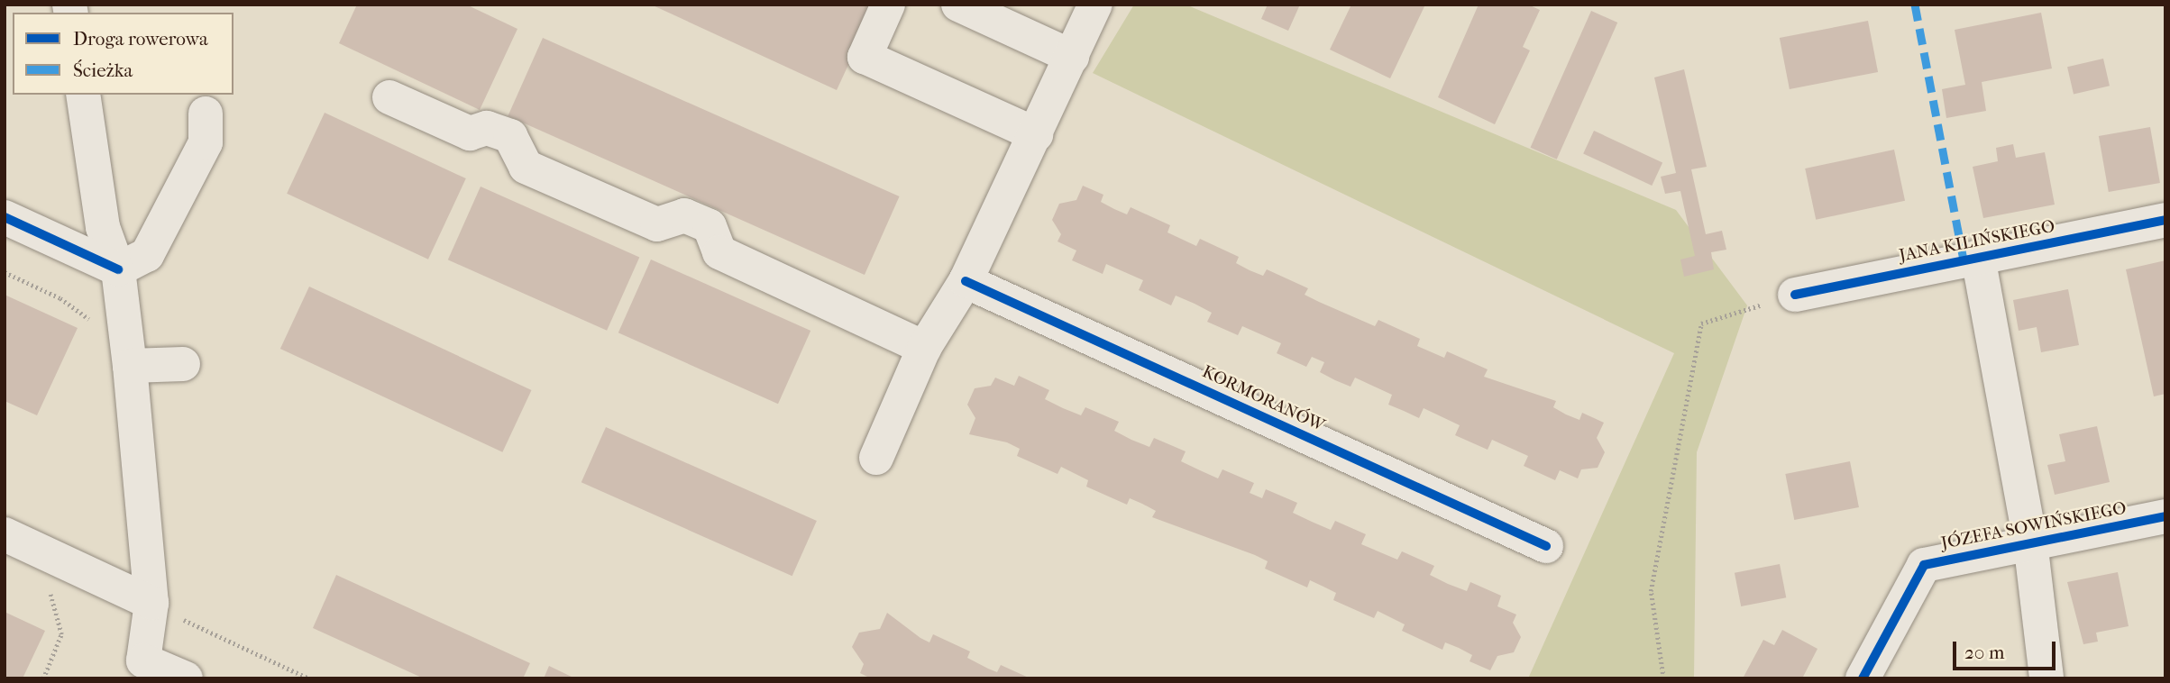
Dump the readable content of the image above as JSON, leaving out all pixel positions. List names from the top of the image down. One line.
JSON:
{"streets":{"street":["JANA KILIŃSKIEGO","KORMORANÓW","JÓZEFA SOWIŃSKIEGO"]},"legend":["Droga rowerowa","Ścieżka"],"scale_bar":"20 m"}
